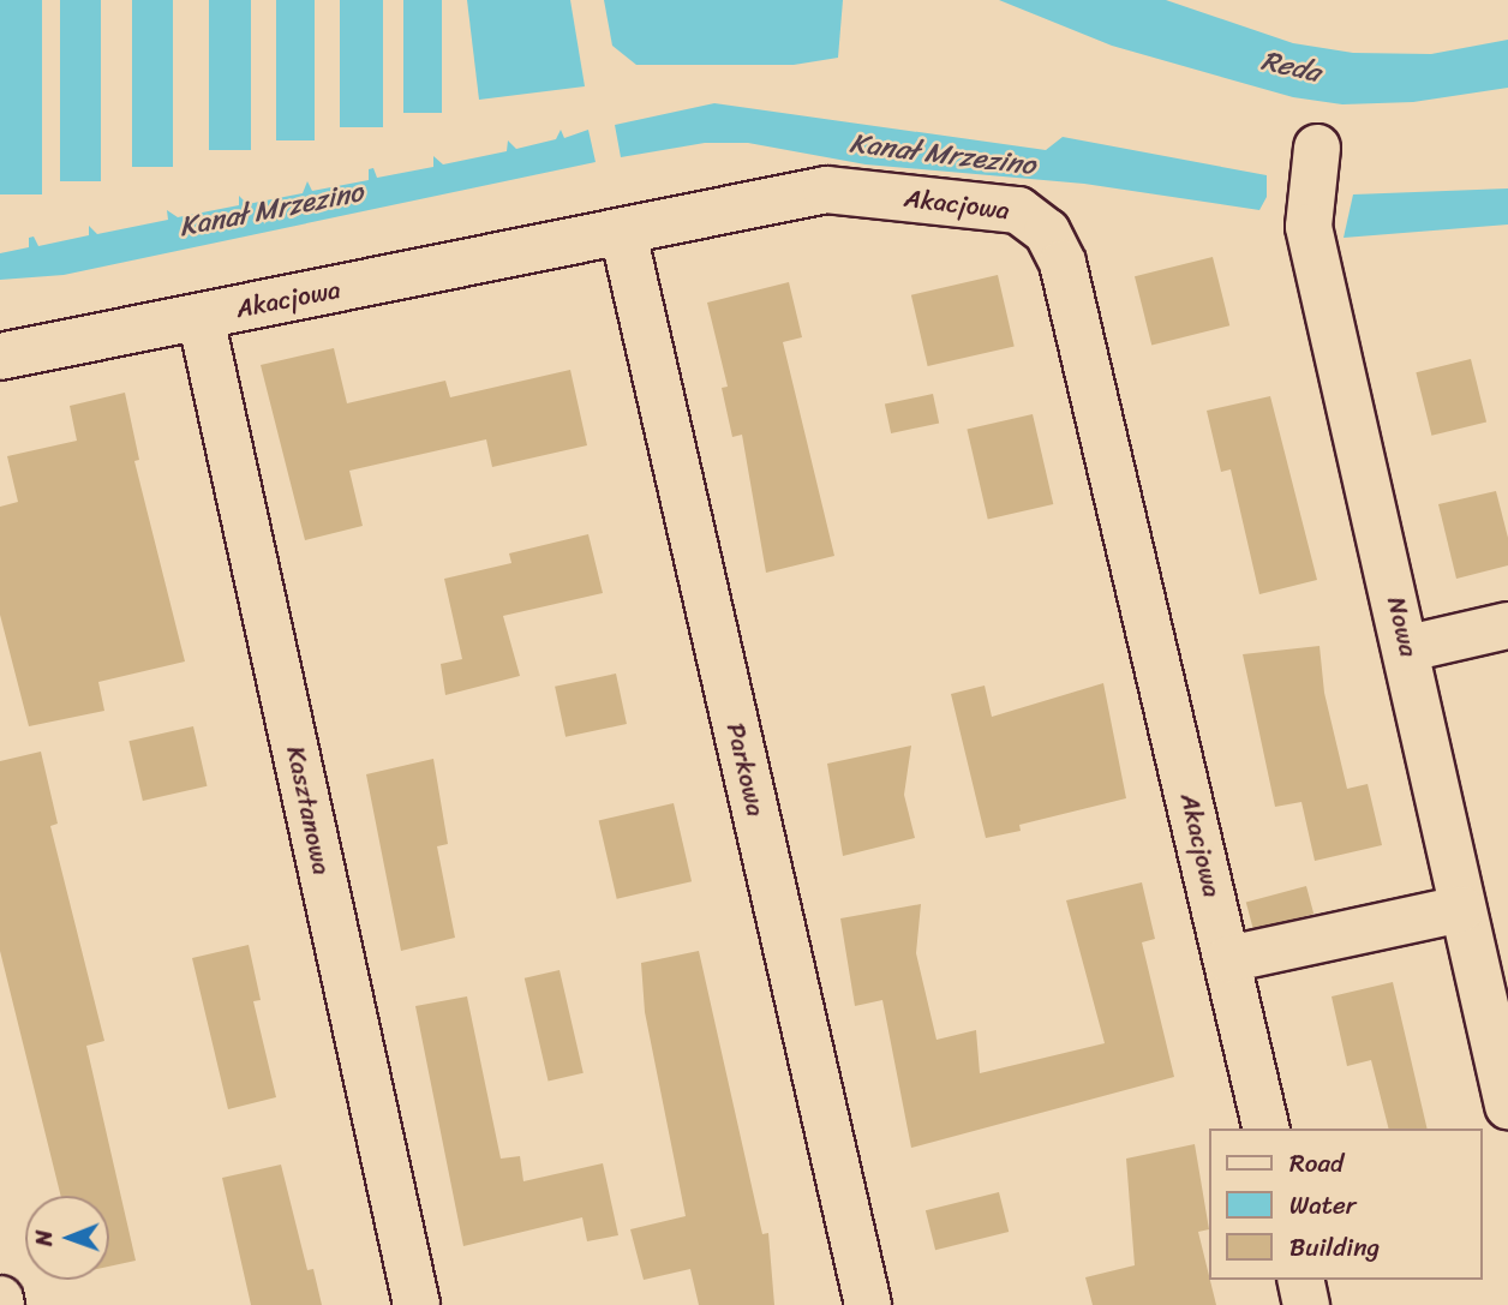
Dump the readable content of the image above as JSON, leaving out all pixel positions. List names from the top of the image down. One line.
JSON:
{"streets":{"street":["Akacjowa","Nowa","Parkowa","Kasztanowa"]},"crossings":[["Akacjowa","Parkowa"],["Akacjowa","Kasztanowa"]],"water":["Reda","Kanał Mrzezino"],"legend":["Road","Water","Building"],"north":"left"}
